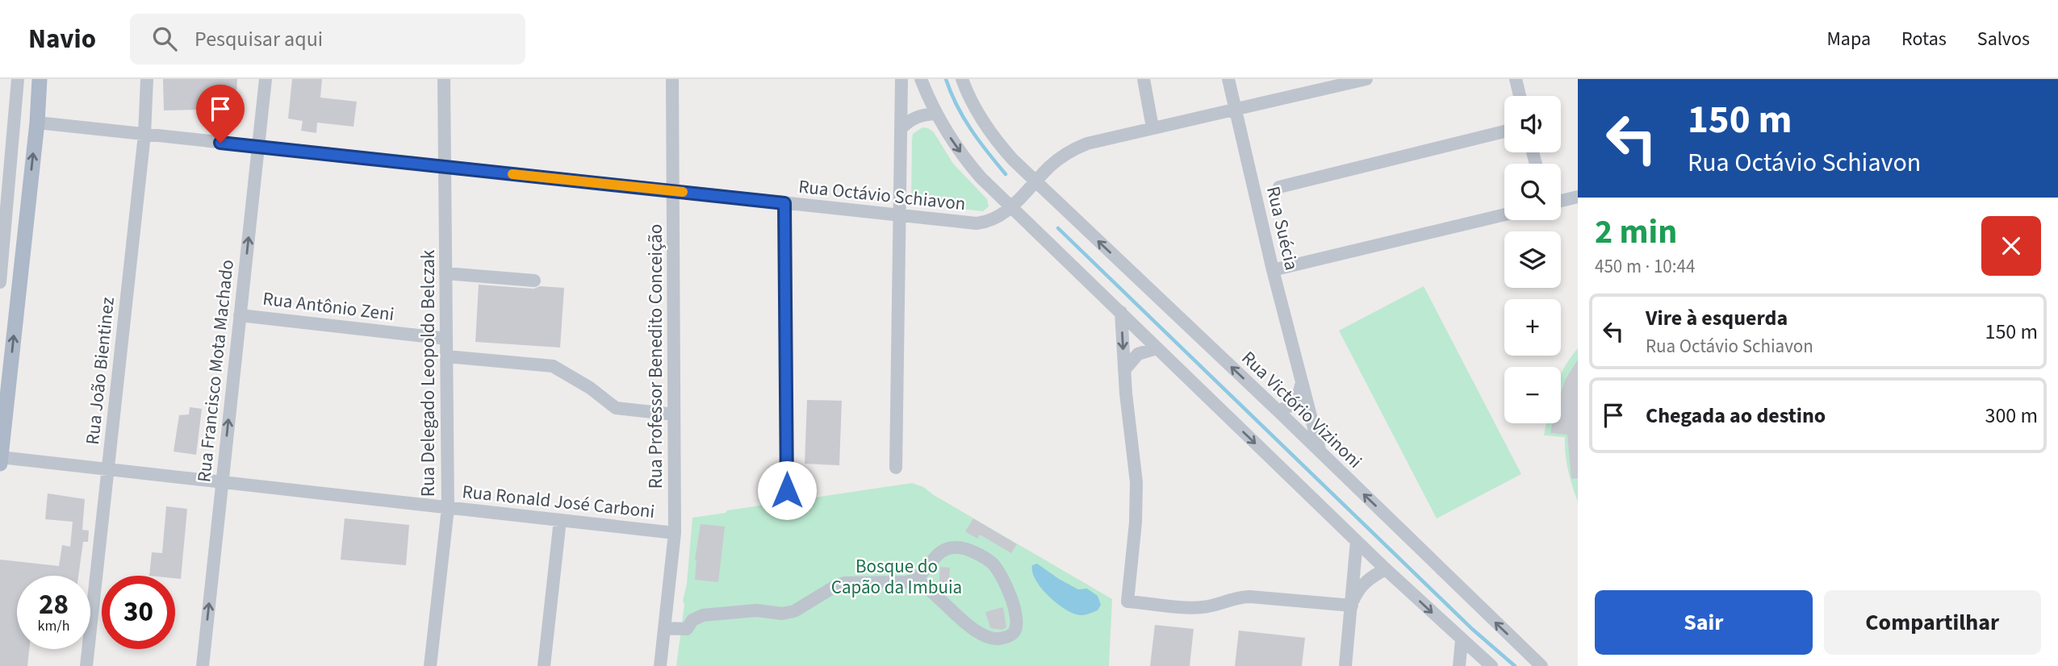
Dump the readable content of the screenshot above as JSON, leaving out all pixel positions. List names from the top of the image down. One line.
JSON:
{"streets":{"street":["Rua Octávio Schiavon","Rua Suécia","Rua Antônio Zeni","Rua Professor Benedito Conceição","Rua João Bientinez","Rua Francisco Mota Machado","Rua Delegado Leopoldo Belczak","Rua Victório Vizinoni","Rua Ronald José Carboni"]},"crossings":[["Rua Octávio Schiavon","Rua Suécia"],["Rua Octávio Schiavon","Rua Professor Benedito Conceição"],["Rua Octávio Schiavon","Rua João Bientinez"],["Rua Octávio Schiavon","Rua Francisco Mota Machado"],["Rua Octávio Schiavon","Rua Delegado Leopoldo Belczak"],["Rua Octávio Schiavon","Rua Victório Vizinoni"],["Rua Suécia","Rua Victório Vizinoni"],["Rua Antônio Zeni","Rua Francisco Mota Machado"],["Rua Antônio Zeni","Rua Delegado Leopoldo Belczak"],["Rua Professor Benedito Conceição","Rua Ronald José Carboni"],["Rua João Bientinez","Rua Ronald José Carboni"],["Rua Francisco Mota Machado","Rua Ronald José Carboni"],["Rua Delegado Leopoldo Belczak","Rua Ronald José Carboni"]],"one_way":["Rua Francisco Mota Machado"],"parks":["Bosque do Capão da Imbuia"],"page":{"header":"Navio","search":"Pesquisar aqui","nav":["Mapa","Rotas","Salvos"],"turn":["150 m","Rua Octávio Schiavon"],"map_buttons":["+","−"],"heading":["2 min","450 m · 10:44"],"list":[{"name":"Vire à esquerda","note":"Rua Octávio Schiavon","value":"150 m"},{"name":"Chegada ao destino","value":"300 m"}],"speed":"28 km/h","limit":"30","buttons":["Sair","Compartilhar"]}}
